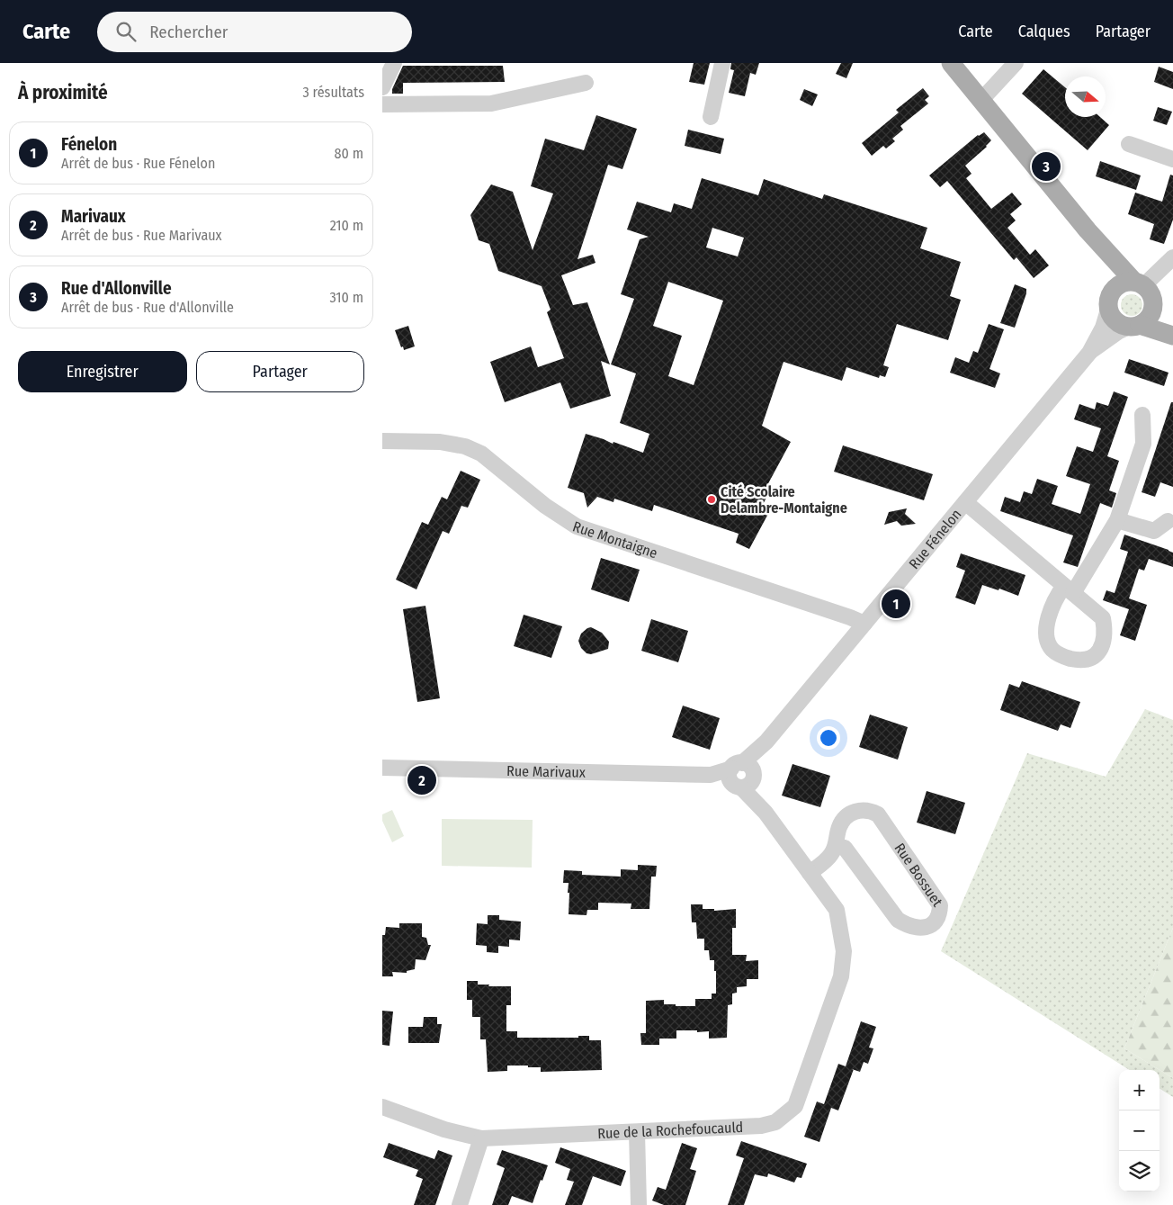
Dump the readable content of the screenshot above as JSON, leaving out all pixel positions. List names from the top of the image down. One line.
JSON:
{"streets":{"street":["Rue Montaigne","Rue Fénelon","Rue Marivaux","Rue Bossuet","Rue de la Rochefoucauld"]},"crossings":[["Rue Montaigne","Rue Fénelon"],["Rue Fénelon","Rue Marivaux"],["Rue Fénelon","Rue de la Rochefoucauld"],["Rue Marivaux","Rue de la Rochefoucauld"],["Rue Bossuet","Rue de la Rochefoucauld"]],"places":["Cité Scolaire Delambre-Montaigne"],"north":"right","page":{"header":"Carte","search":"Rechercher","nav":["Carte","Calques","Partager"],"heading":["À proximité","3 résultats"],"list":[{"mark":"1","name":"Fénelon","note":"Arrêt de bus · Rue Fénelon","value":"80 m"},{"mark":"2","name":"Marivaux","note":"Arrêt de bus · Rue Marivaux","value":"210 m"},{"mark":"3","name":"Rue d'Allonville","note":"Arrêt de bus · Rue d'Allonville","value":"310 m"}],"pins":["3","1","2"],"buttons":["Enregistrer","Partager"],"map_buttons":["+","−"]}}
